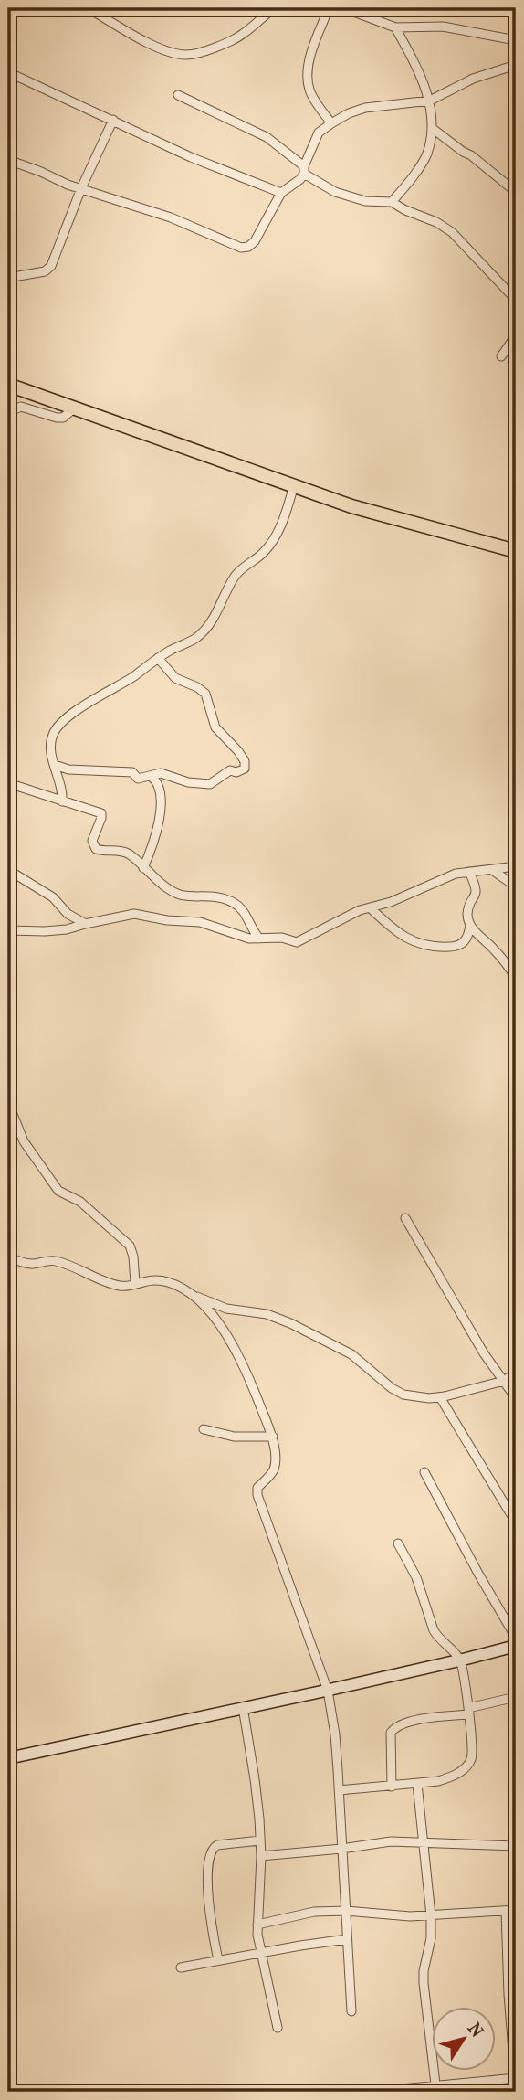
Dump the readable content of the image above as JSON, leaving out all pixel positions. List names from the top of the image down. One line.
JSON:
{"north":"top right"}
